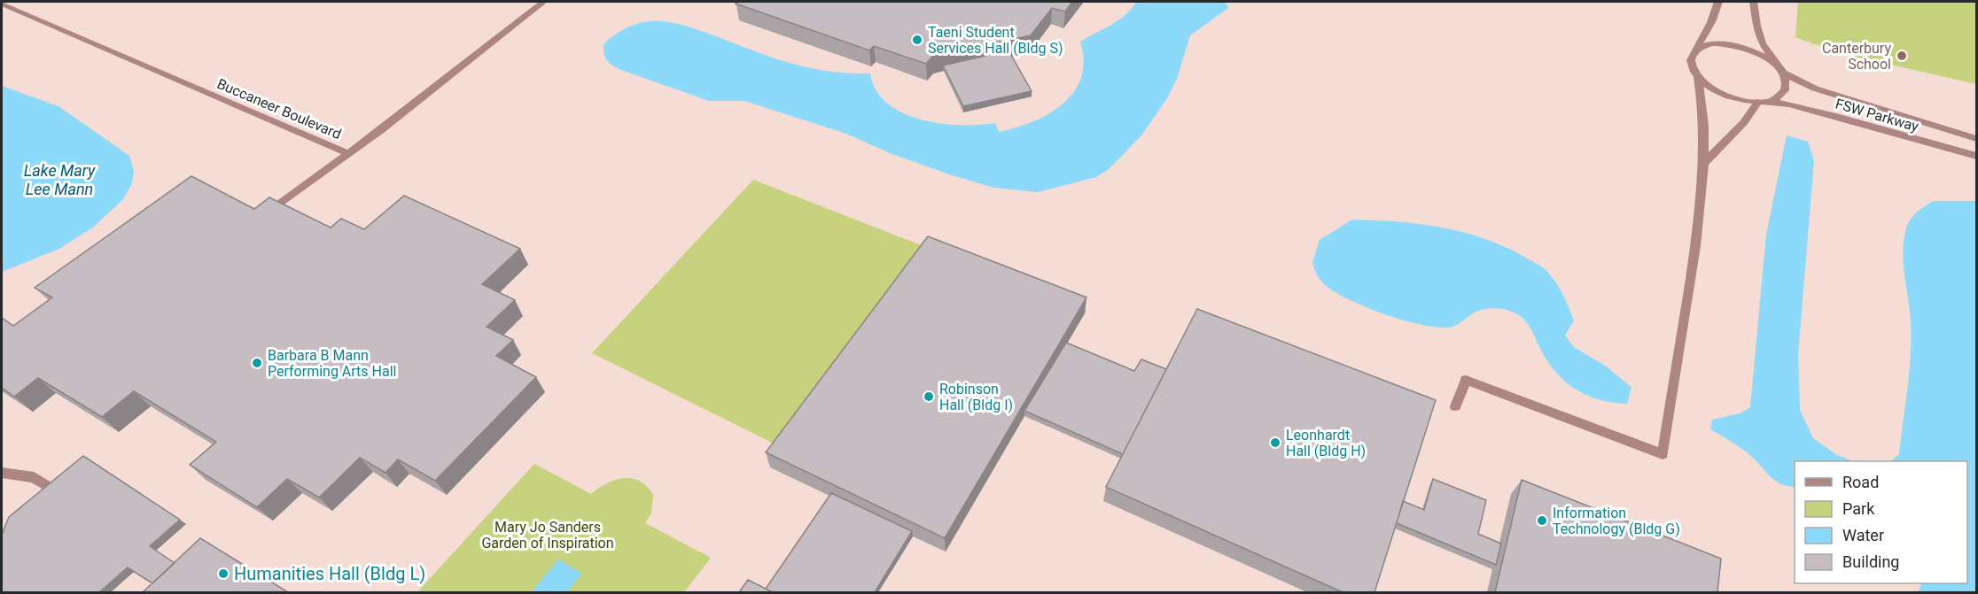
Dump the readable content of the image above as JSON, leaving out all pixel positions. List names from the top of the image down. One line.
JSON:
{"streets":{"street":["Buccaneer Boulevard","FSW Parkway"]},"water":["Lake Mary Lee Mann"],"parks":["Mary Jo Sanders Garden of Inspiration"],"places":["Taeni Student Services Hall (Bldg S)","Canterbury School","Barbara B Mann Performing Arts Hall","Robinson Hall (Bldg I)","Leonhardt Hall (Bldg H)","Information Technology (Bldg G)","Humanities Hall (Bldg L)"],"legend":["Road","Park","Water","Building"]}
